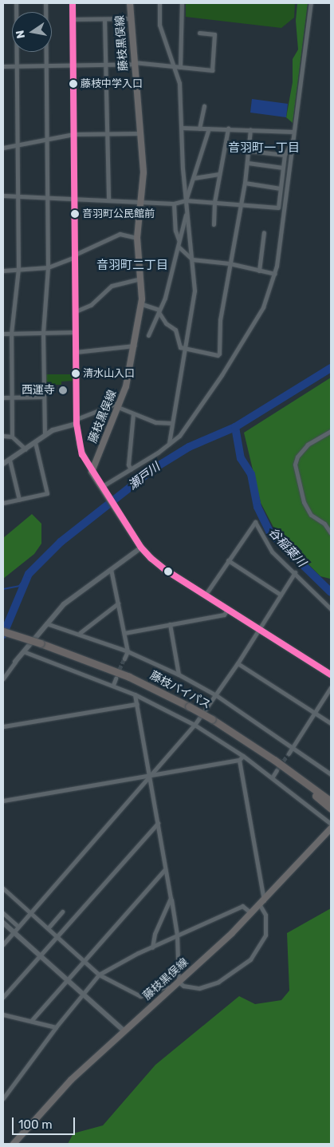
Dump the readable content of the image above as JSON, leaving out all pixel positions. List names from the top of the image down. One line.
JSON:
{"streets":{"highway":["藤枝バイパス"],"main road":["藤枝黒俣線"]},"districts":["音羽町一丁目","音羽町二丁目"],"water":["瀬戸川","谷稲葉川"],"places":["藤枝中学入口","音羽町公民館前","清水山入口","西運寺"],"scale_bar":"100 m","north":"left"}
